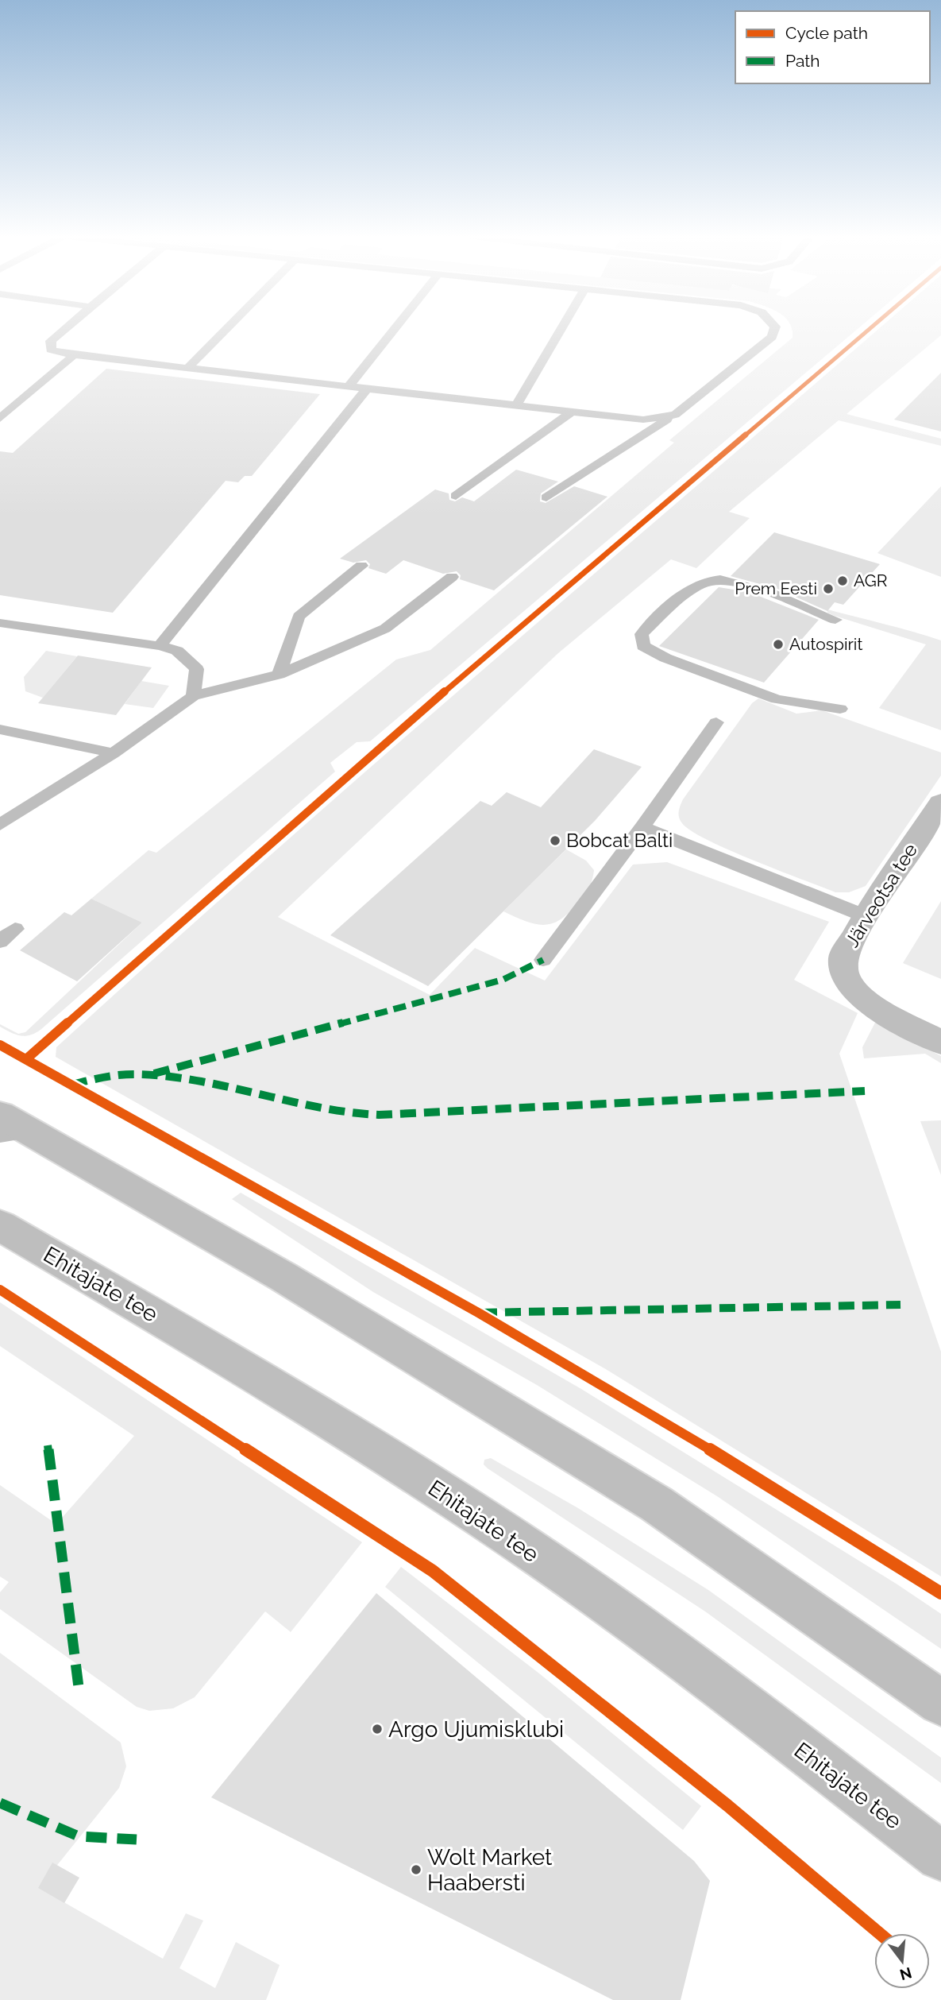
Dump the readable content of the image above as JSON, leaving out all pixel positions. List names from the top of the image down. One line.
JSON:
{"streets":{"main road":["Järveotsa tee","Ehitajate tee"]},"places":["AGR","Prem Eesti","Autospirit","Bobcat Balti","Argo Ujumisklubi","Wolt Market Haabersti"],"legend":["Cycle path","Path"],"north":"bottom"}
